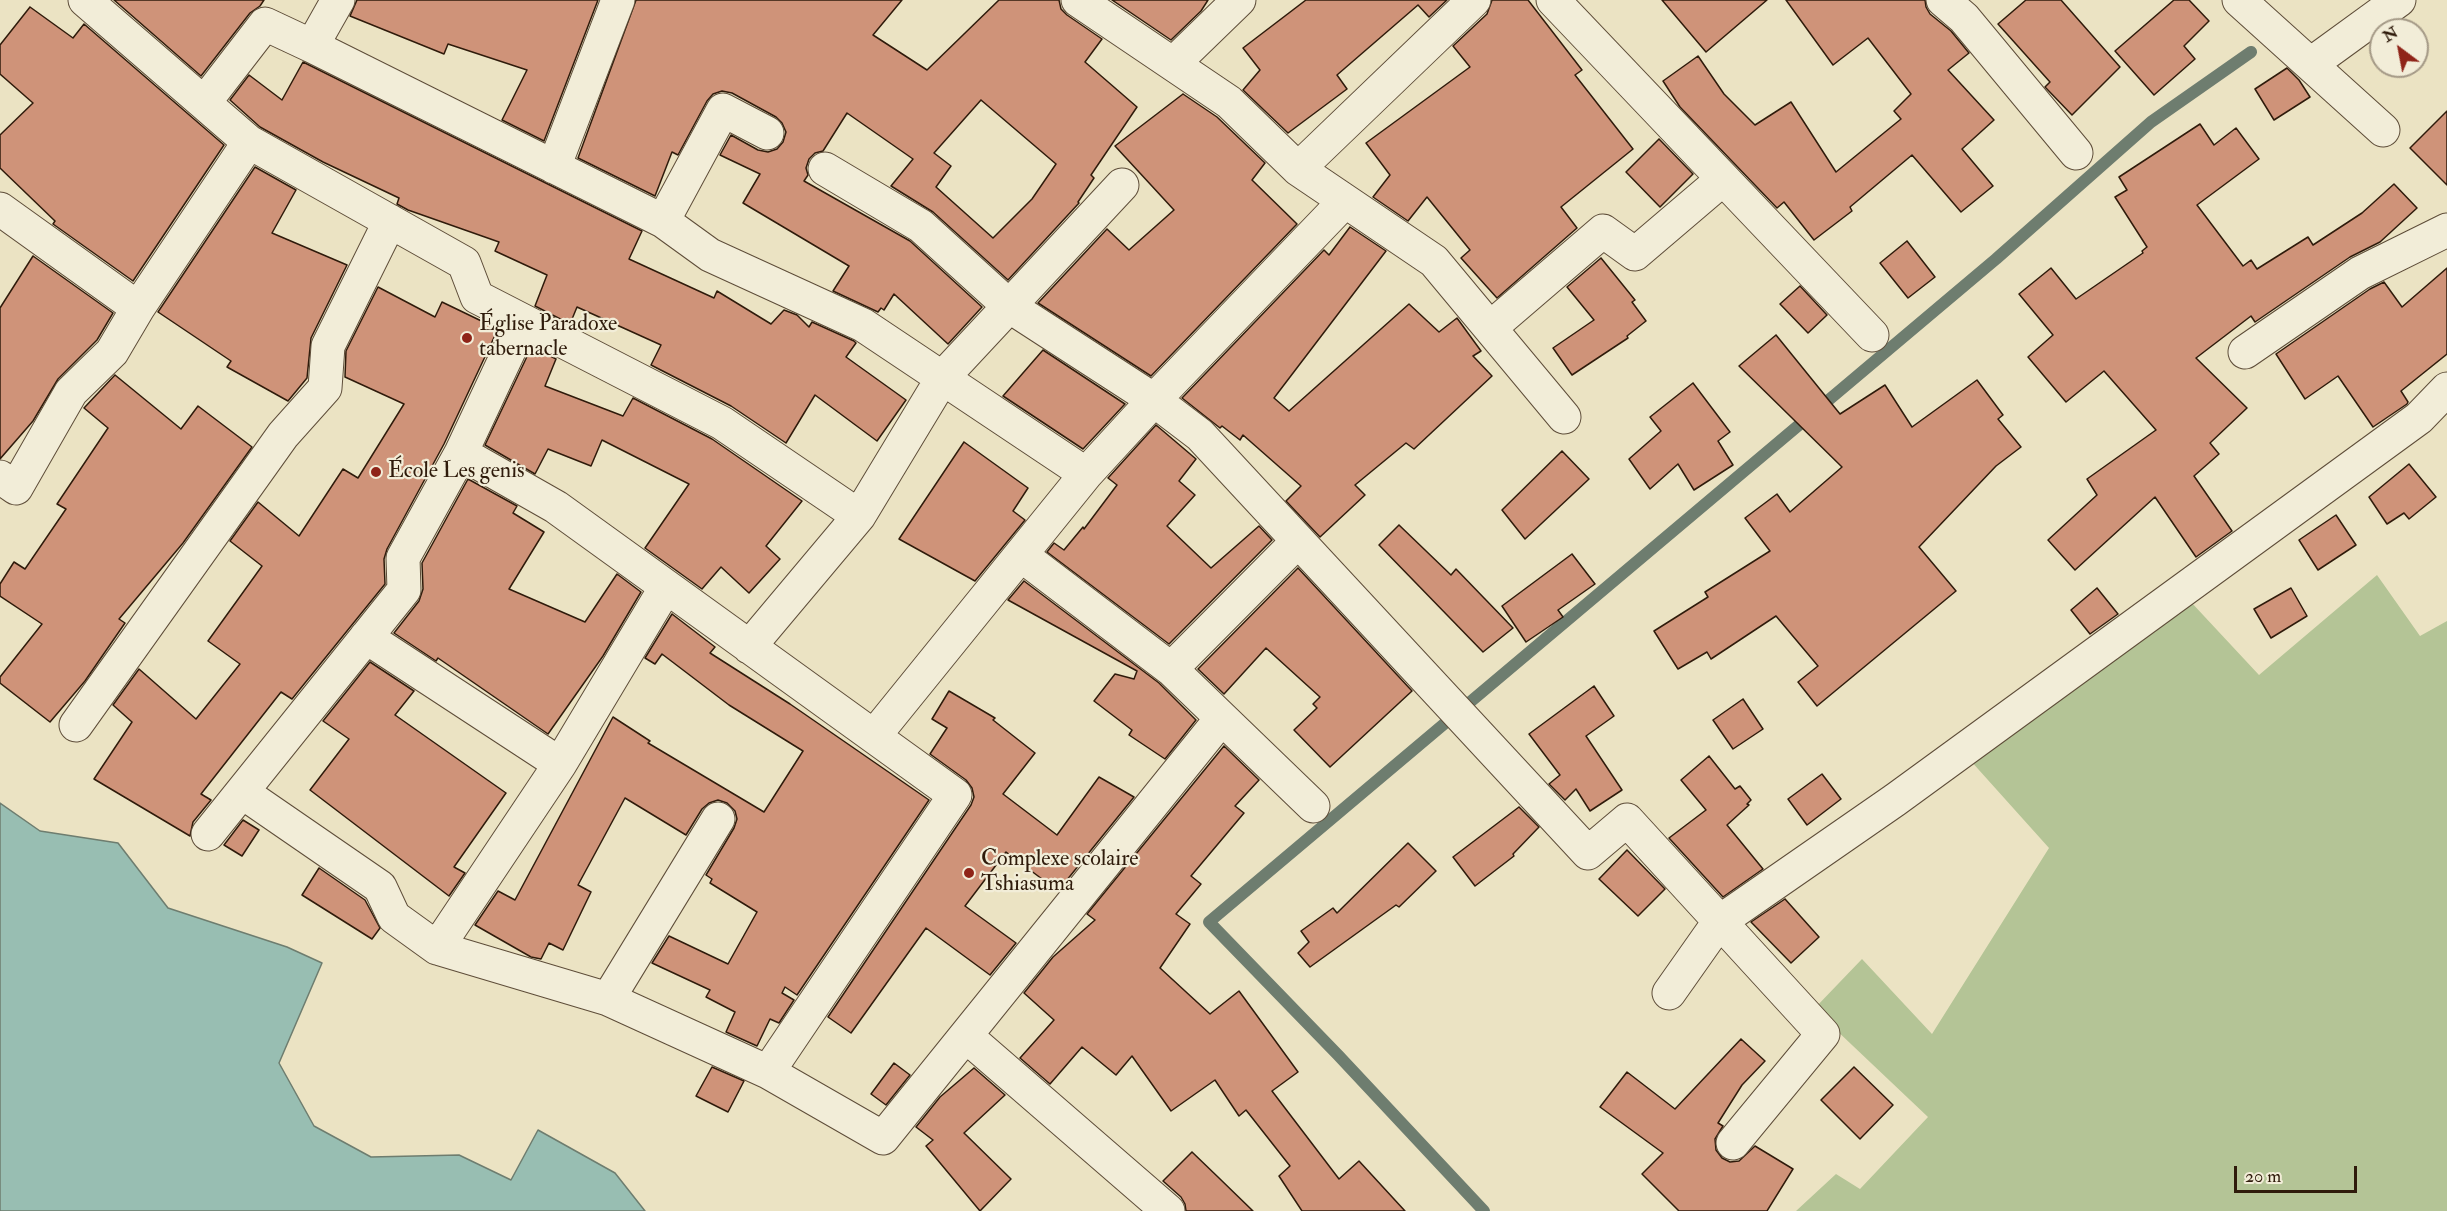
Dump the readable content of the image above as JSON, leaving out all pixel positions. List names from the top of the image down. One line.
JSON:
{"places":["Église Paradoxe tabernacle","École Les genis","Complexe scolaire Tshiasuma"],"scale_bar":"20 m","north":"top left"}
